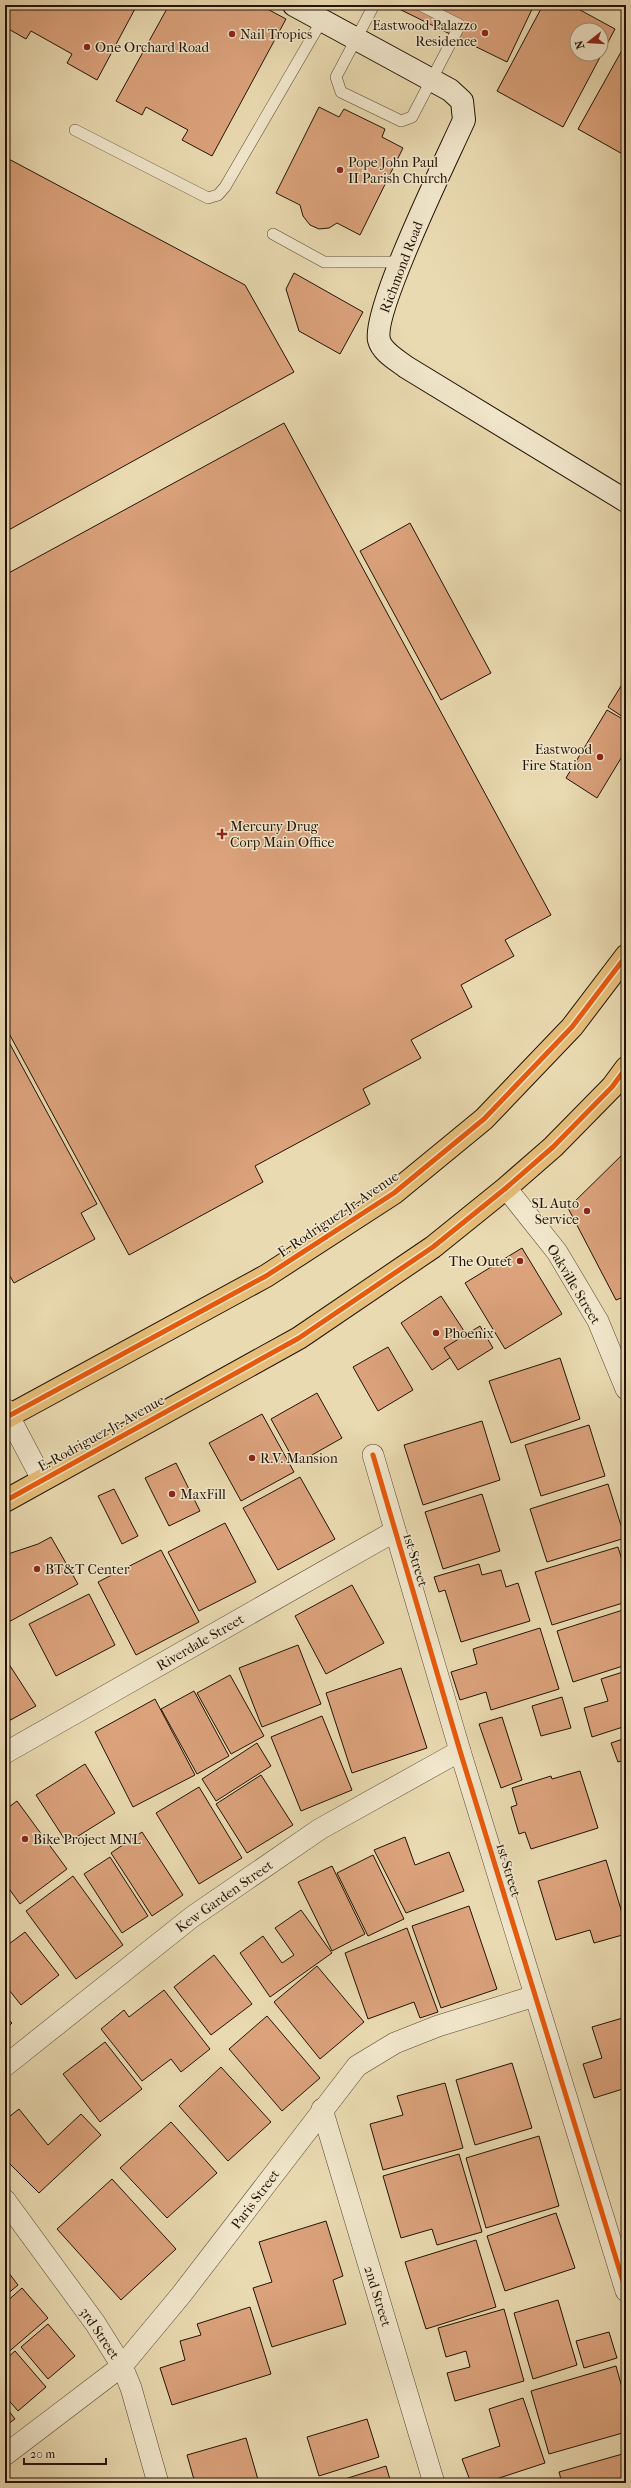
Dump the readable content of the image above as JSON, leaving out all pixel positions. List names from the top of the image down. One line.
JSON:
{"streets":{"main road":["E. Rodriguez Jr. Avenue"],"street":["Richmond Road","Oakville Street","1st Street","Riverdale Street","Kew Garden Street","Paris Street","2nd Street","3rd Street"]},"crossings":[["E. Rodriguez Jr. Avenue","Oakville Street"],["1st Street","Riverdale Street"],["1st Street","Kew Garden Street"],["1st Street","Paris Street"],["Paris Street","2nd Street"],["Paris Street","3rd Street"]],"places":{"other":["Eastwood Palazzo Residence","Nail Tropics","One Orchard Road","Pope John Paul II Parish Church","Eastwood Fire Station","SL Auto Service","The Outet","Phoenix","R.V. Mansion","MaxFill","BT&T Center","Bike Project MNL"],"health":["Mercury Drug Corp Main Office"]},"scale_bar":"20 m","north":"left"}
